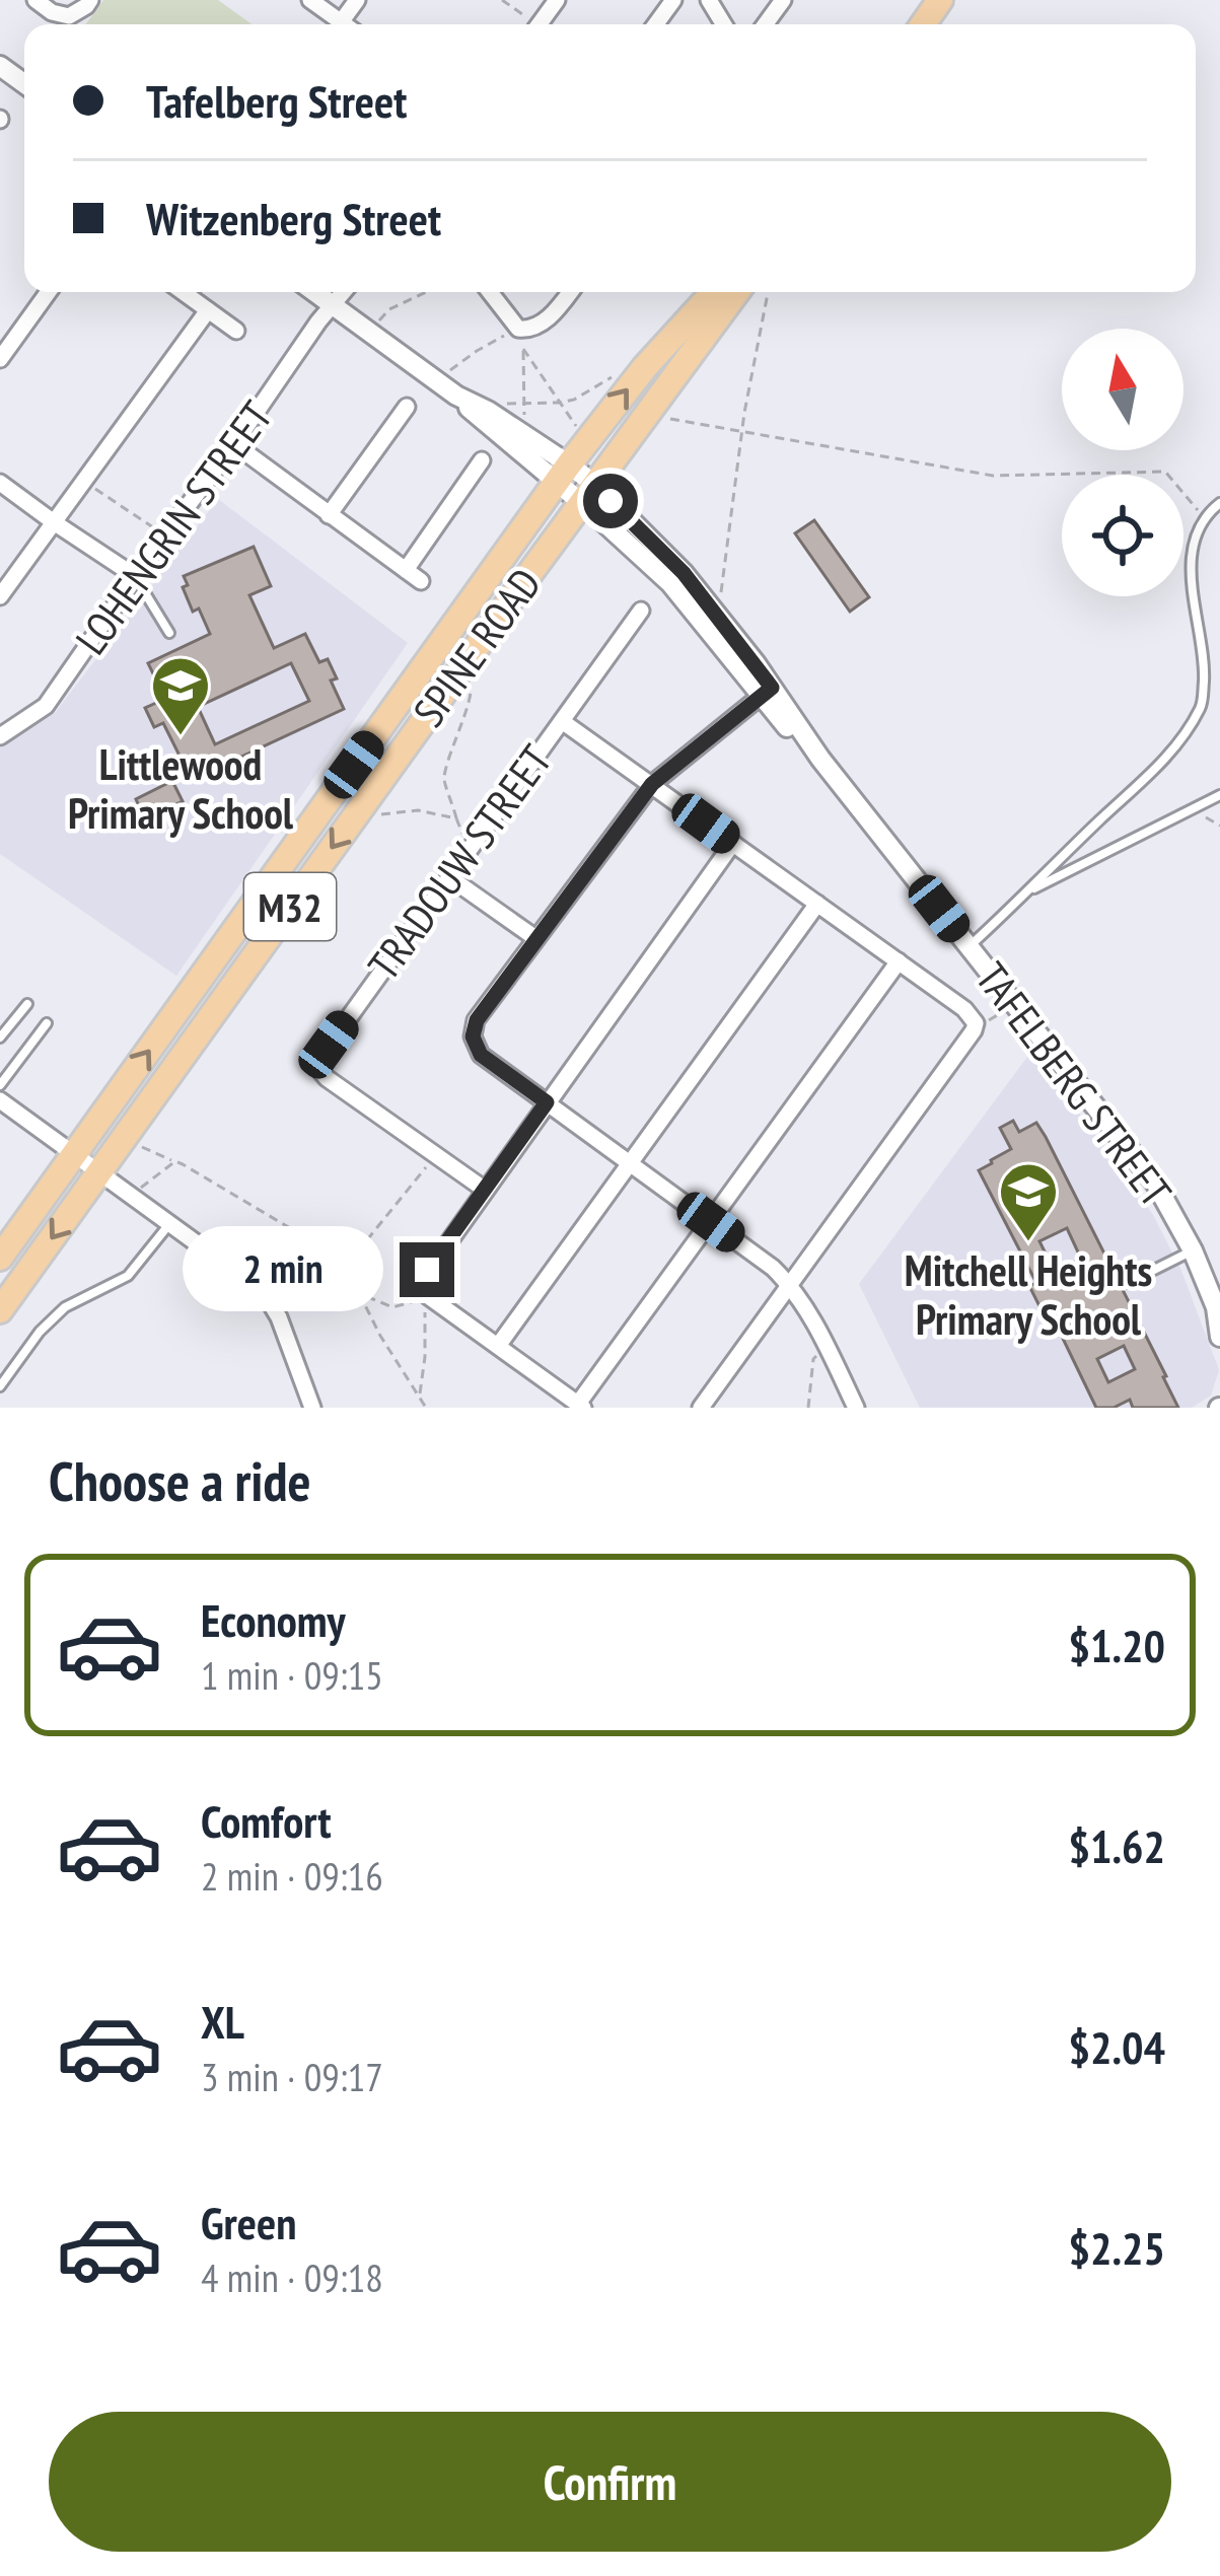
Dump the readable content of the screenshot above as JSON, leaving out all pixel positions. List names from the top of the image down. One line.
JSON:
{"streets":{"main road":["SPINE ROAD","M32"],"street":["LOHENGRIN STREET","TRADOUW STREET","TAFELBERG STREET"]},"crossings":[["LOHENGRIN STREET","TAFELBERG STREET"],["SPINE ROAD","TAFELBERG STREET"]],"places":{"school or university":["Littlewood Primary School","Mitchell Heights Primary School"]},"north":"top","page":{"banner":["Tafelberg Street","Witzenberg Street"],"bubble":"2 min","heading":"Choose a ride","list":[{"name":"Economy","note":"1 min · 09:15","value":"$1.20"},{"name":"Comfort","note":"2 min · 09:16","value":"$1.62"},{"name":"XL","note":"3 min · 09:17","value":"$2.04"},{"name":"Green","note":"4 min · 09:18","value":"$2.25"}],"buttons":"Confirm"}}
